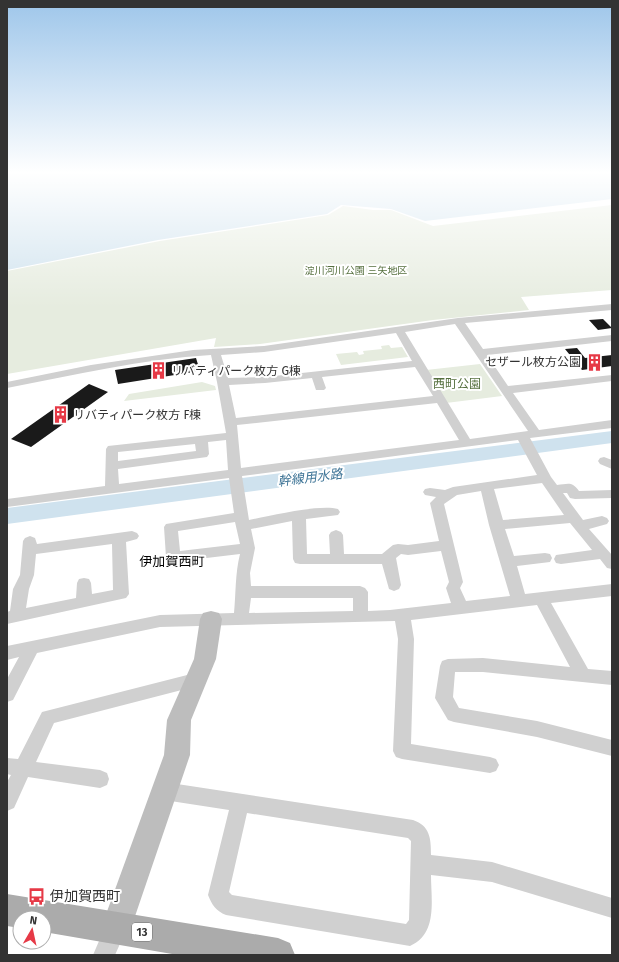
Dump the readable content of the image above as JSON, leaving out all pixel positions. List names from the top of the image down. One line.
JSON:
{"streets":{"main road":["13"]},"districts":["伊加賀西町"],"water":["幹線用水路"],"parks":["淀川河川公園 三矢地区","西町公園"],"places":{"building":["セザール枚方公園","リバティパーク枚方 G棟","リバティパーク枚方 F棟"],"bus stop":["伊加賀西町"]},"north":"top"}
